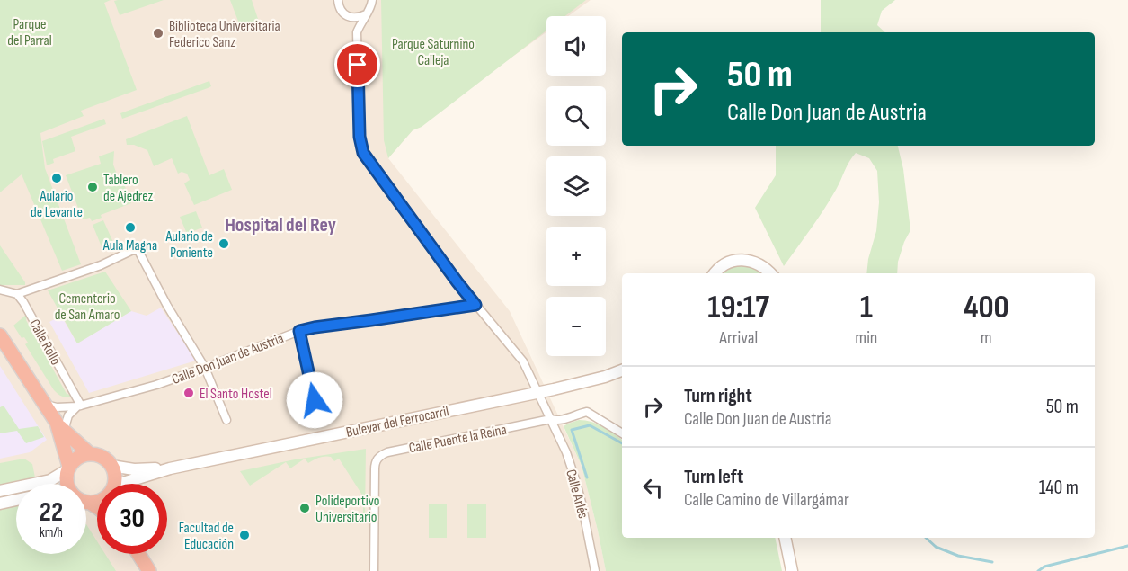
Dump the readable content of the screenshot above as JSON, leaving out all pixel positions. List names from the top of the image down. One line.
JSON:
{"streets":{"main road":["Bulevar del Ferrocarril"],"street":["Calle Rollo","Calle Don Juan de Austria","Calle Puente la Reina","Calle Arlés"]},"crossings":[["Calle Rollo","Calle Don Juan de Austria"],["Calle Don Juan de Austria","Calle Arlés"],["Bulevar del Ferrocarril","Calle Arlés"],["Calle Puente la Reina","Calle Arlés"]],"districts":["Hospital del Rey"],"parks":["Parque del Parral","Parque Saturnino Calleja","Cementerio de San Amaro"],"places":["Biblioteca Universitaria Federico Sanz","Aulario de Levante","Tablero de Ajedrez","Aula Magna","Aulario de Poniente","El Santo Hostel","Polideportivo Universitario","Facultad de Educación"],"page":{"map_buttons":["+","−"],"turn":["50 m","Calle Don Juan de Austria"],"eta":["19:17","Arrival","1","min","400","m"],"list":[{"name":"Turn right","note":"Calle Don Juan de Austria","value":"50 m"},{"name":"Turn left","note":"Calle Camino de Villargámar","value":"140 m"}],"speed":"22 km/h","limit":"30"}}
